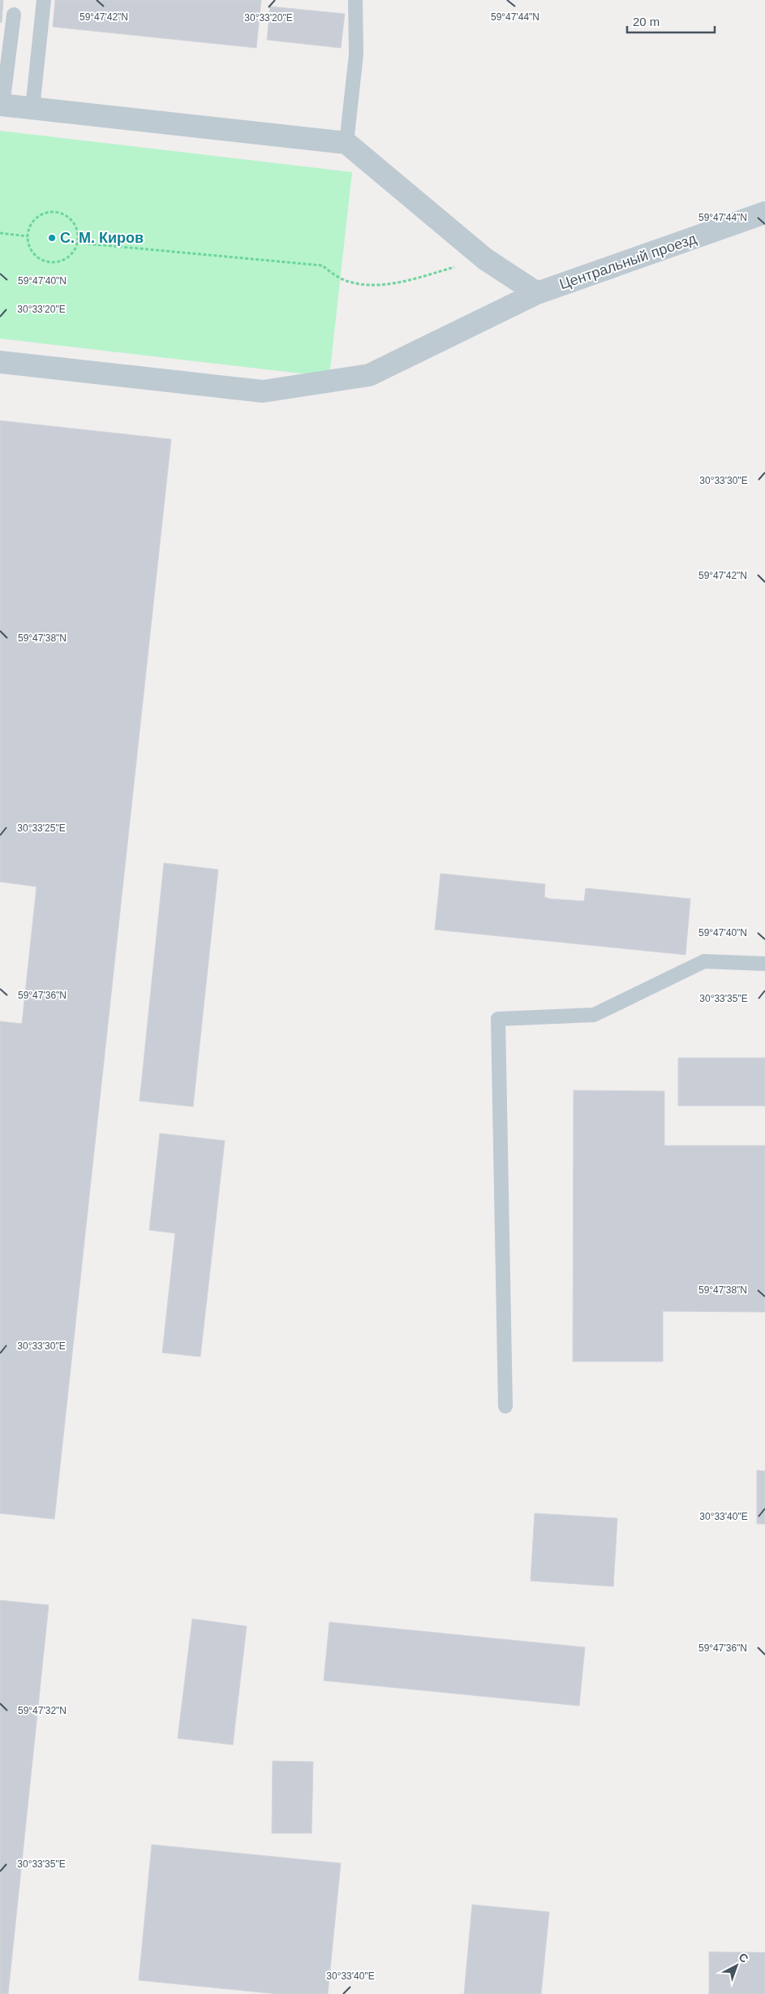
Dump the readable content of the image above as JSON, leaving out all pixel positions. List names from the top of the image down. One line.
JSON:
{"streets":{"street":["Центральный проезд"]},"places":["С. М. Киров"],"scale_bar":"20 m","north":"top right","coordinates":["59°47'42\"N","59°47'44\"N","30°33'20\"E","59°47'40\"N","30°33'30\"E","59°47'38\"N","30°33'25\"E","59°47'36\"N","30°33'35\"E","30°33'40\"E","59°47'32\"N"]}
